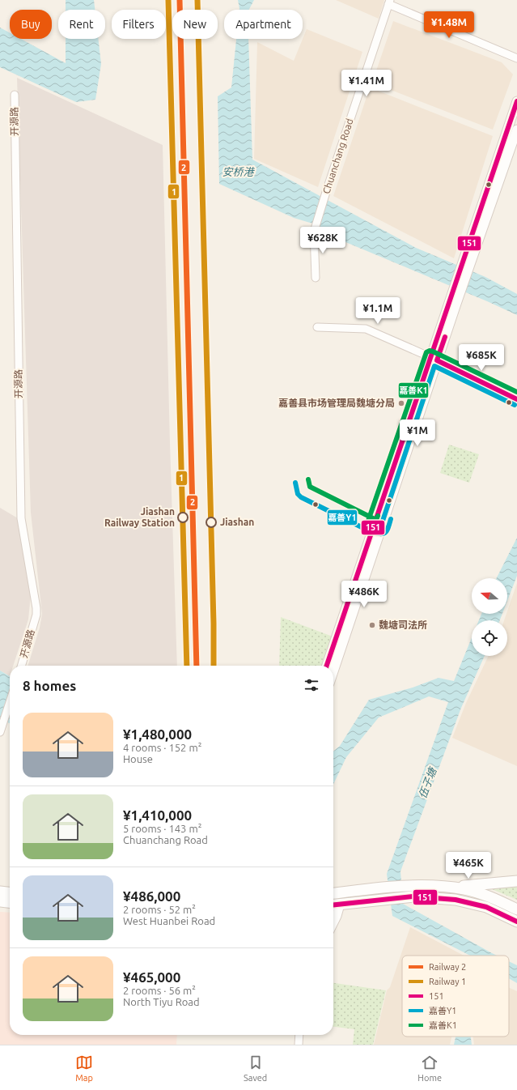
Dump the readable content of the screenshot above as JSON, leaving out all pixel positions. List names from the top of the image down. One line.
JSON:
{"streets":{"street":["开源路","Chuanchang Road"]},"water":["安桥港","伍子塘"],"places":["嘉善县市场管理局魏塘分局","Jiashan Railway Station","Jiashan","魏塘司法所"],"lines":["rail line 2","rail line 1","transit line 151","transit line 嘉善K1","transit line 嘉善Y1"],"legend":["Railway 2","Railway 1","151","嘉善Y1","嘉善K1"],"north":"left","page":{"chip":["Buy","Rent","Filters","New","Apartment"],"price":["¥1.48M","¥1.41M","¥628K","¥1.1M","¥685K","¥1M","¥486K","¥465K"],"heading":"8 homes","list":[{"name":"¥1,480,000","note":"4 rooms · 152 m² · House"},{"name":"¥1,410,000","note":"5 rooms · 143 m² · Chuanchang Road"},{"name":"¥486,000","note":"2 rooms · 52 m² · West Huanbei Road"},{"name":"¥465,000","note":"2 rooms · 56 m² · North Tiyu Road"}],"tabs":["Map","Saved","Home"]}}
